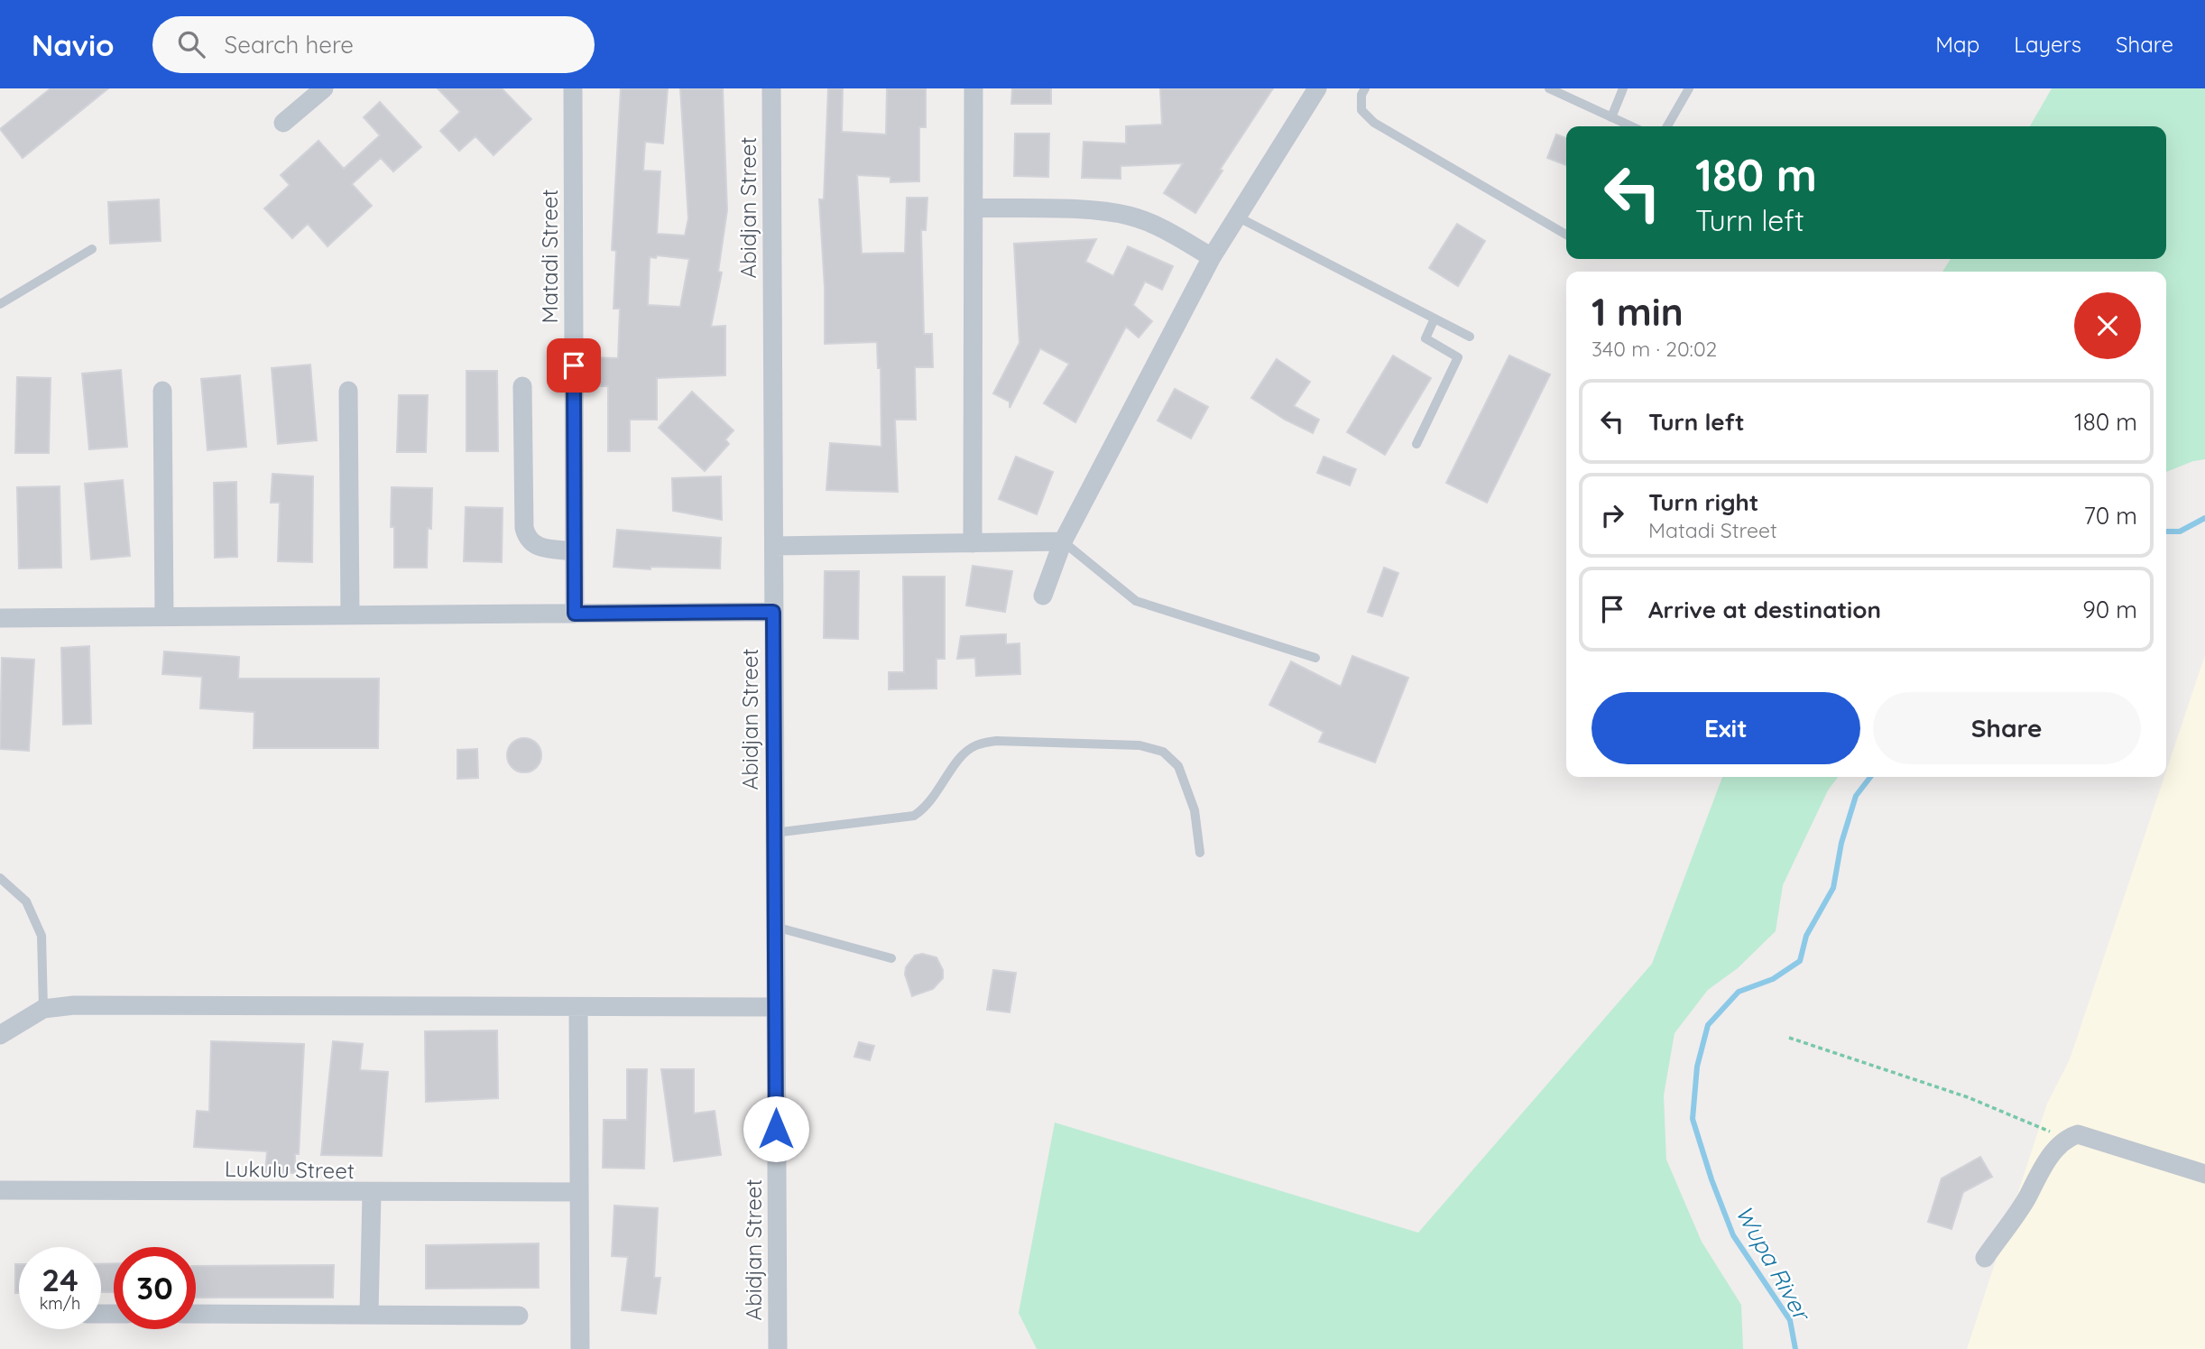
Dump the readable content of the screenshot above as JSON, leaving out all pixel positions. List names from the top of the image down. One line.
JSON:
{"streets":{"street":["Abidjan Street","Matadi Street","Lukulu Street"]},"water":["Wupa River"],"page":{"header":"Navio","search":"Search here","nav":["Map","Layers","Share"],"turn":["180 m","Turn left"],"heading":["1 min","340 m · 20:02"],"list":[{"name":"Turn left","value":"180 m"},{"name":"Turn right","note":"Matadi Street","value":"70 m"},{"name":"Arrive at destination","value":"90 m"}],"buttons":["Exit","Share"],"speed":"24 km/h","limit":"30"}}
